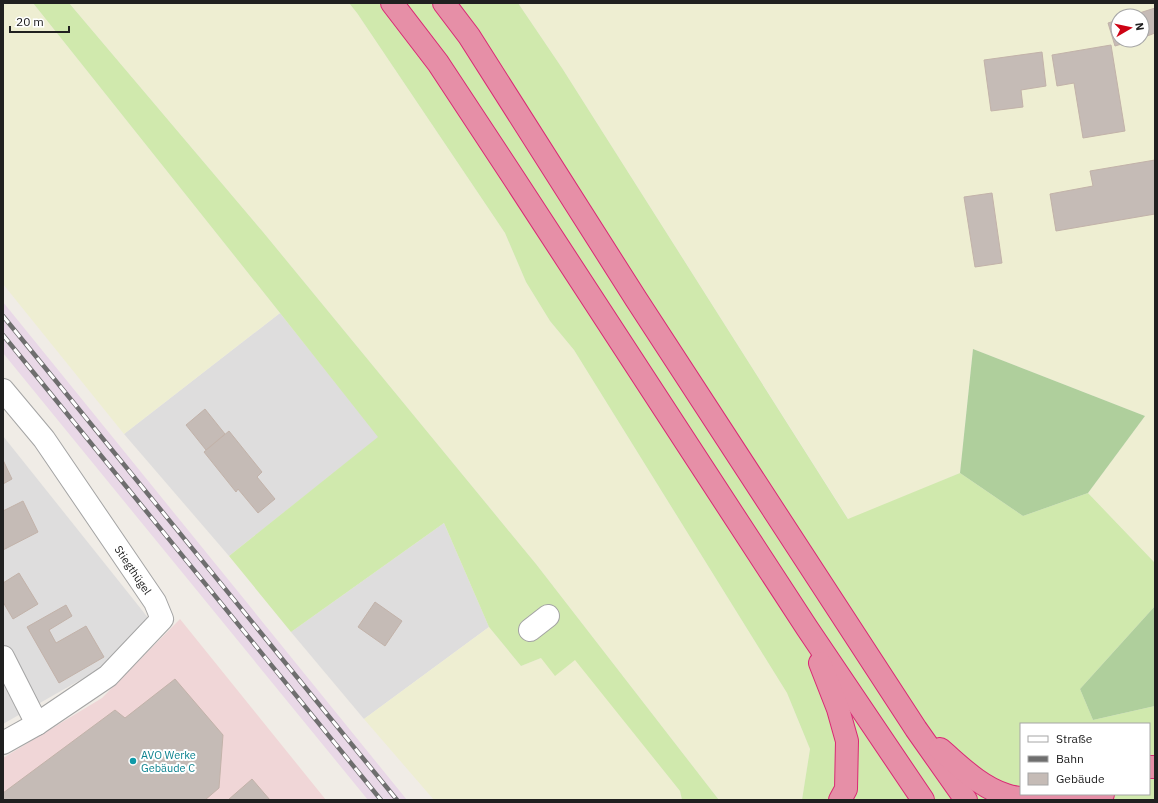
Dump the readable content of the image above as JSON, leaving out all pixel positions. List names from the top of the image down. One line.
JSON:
{"streets":{"street":["Stiegthügel"]},"places":["AVO Werke Gebäude C"],"legend":["Straße","Bahn","Gebäude"],"scale_bar":"20 m","north":"right"}
